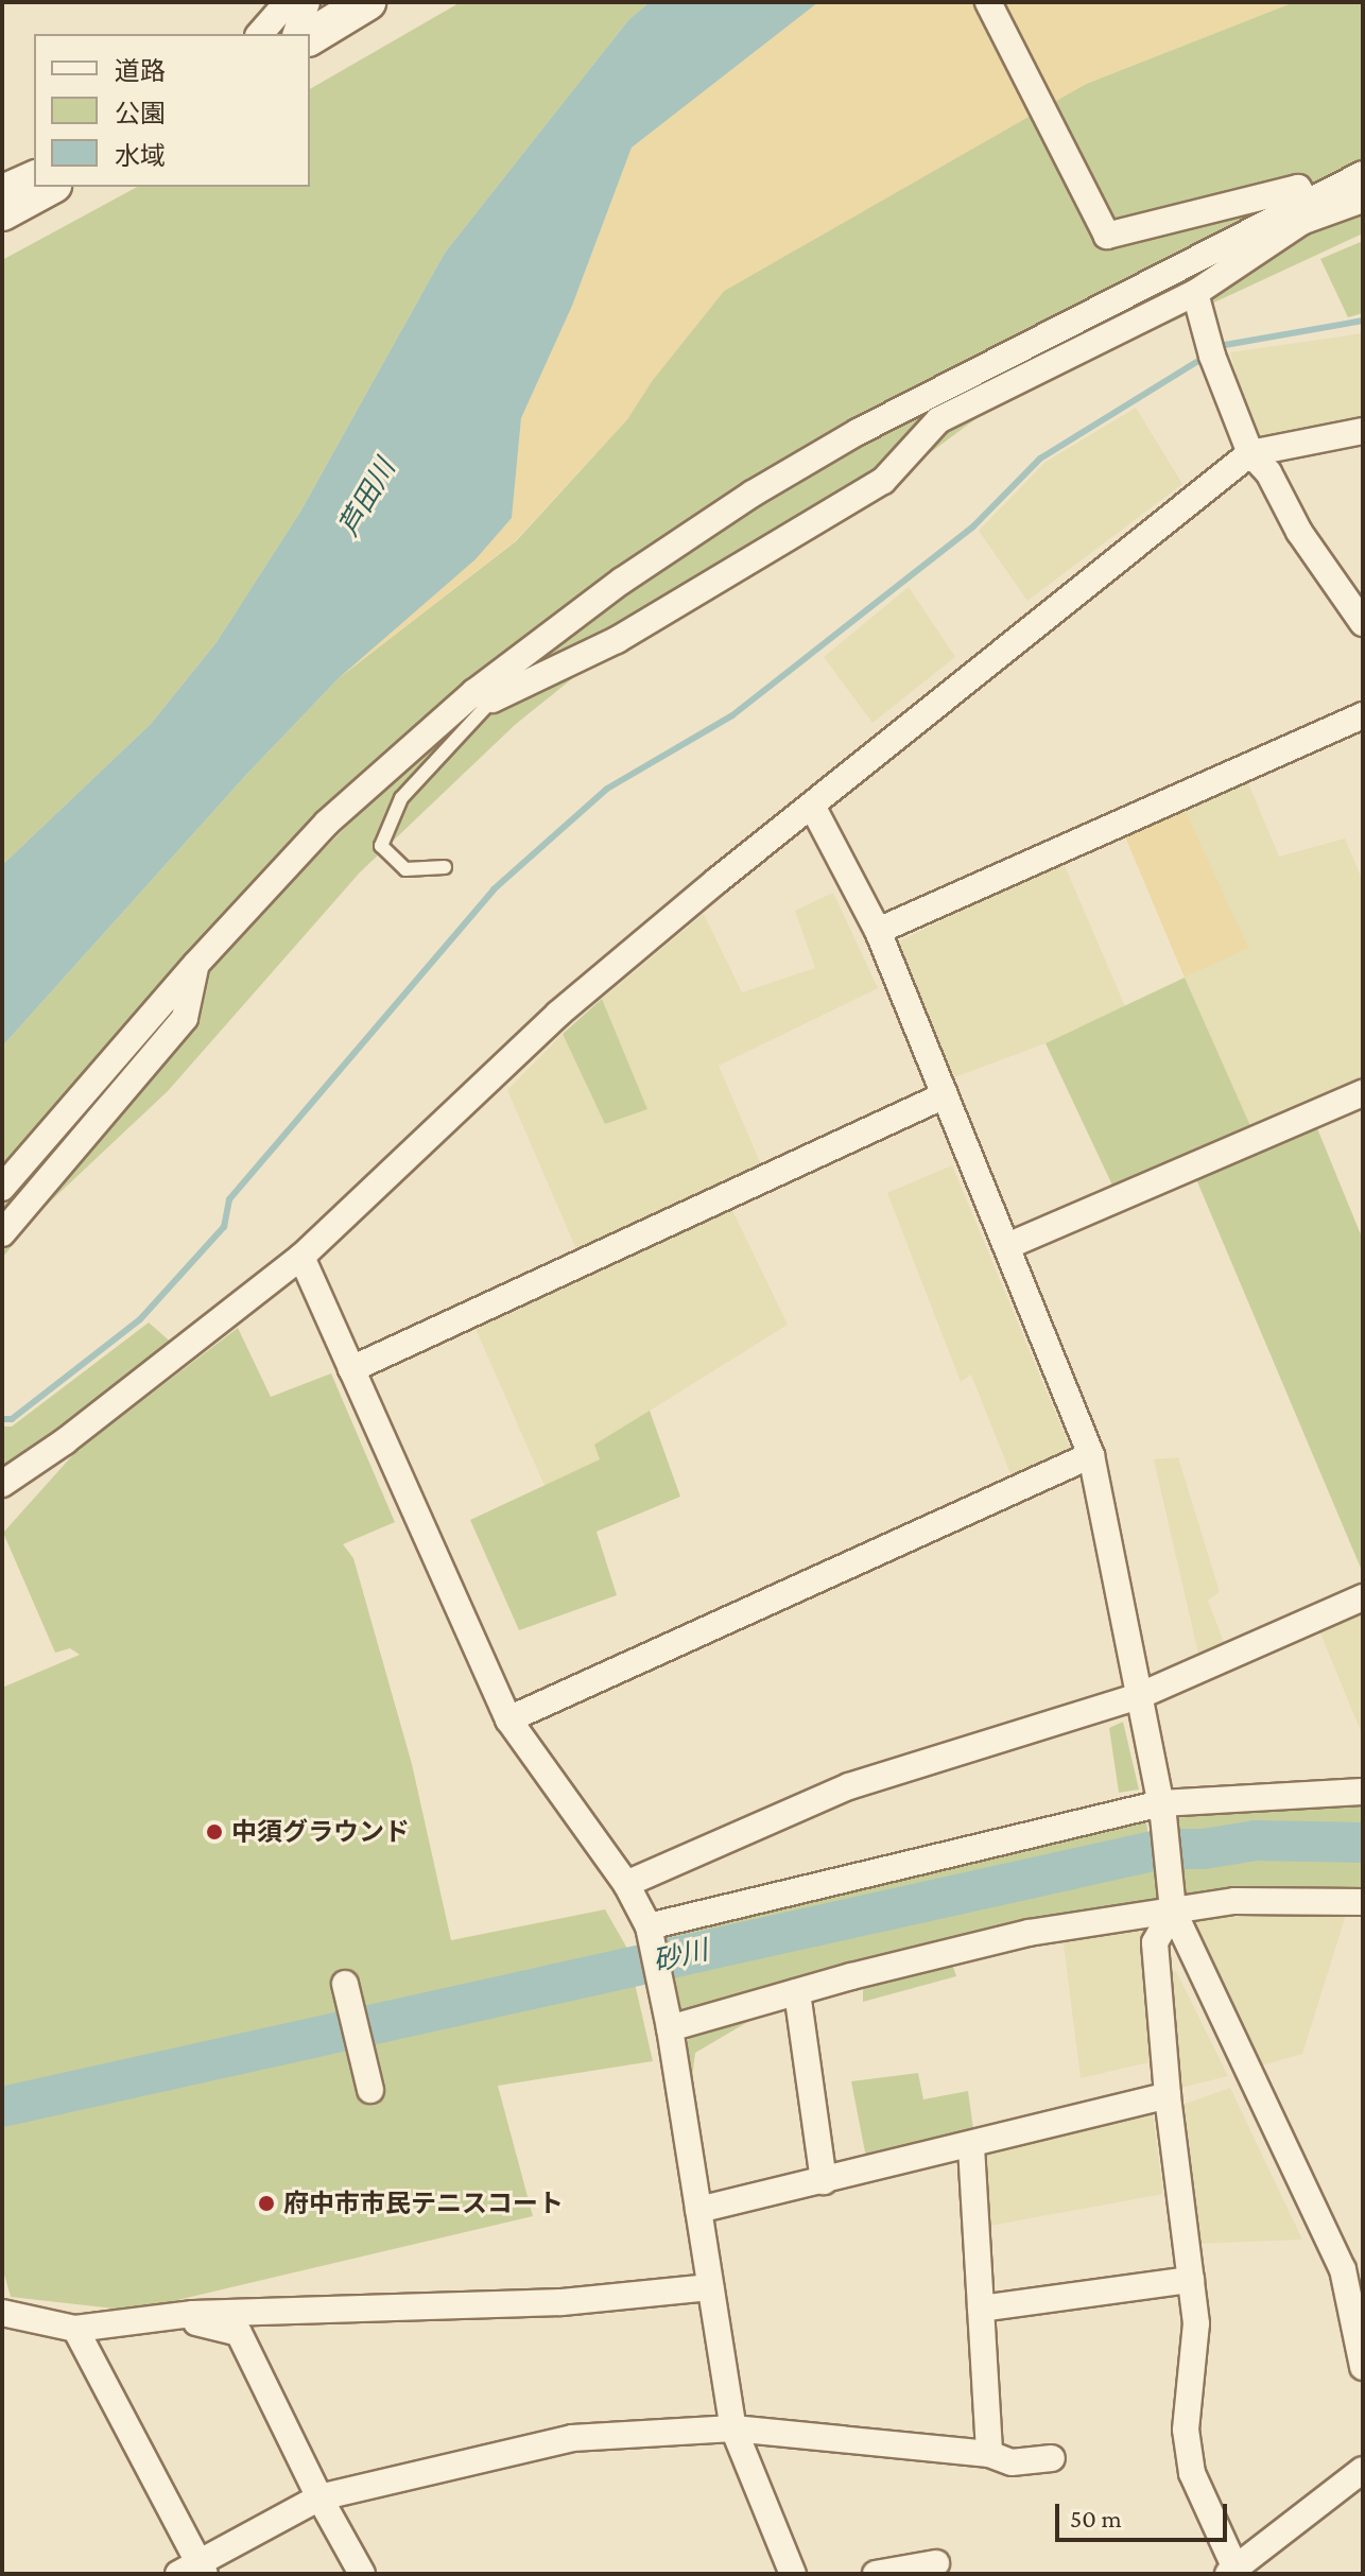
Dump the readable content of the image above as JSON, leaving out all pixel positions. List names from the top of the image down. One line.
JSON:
{"water":["芦田川","砂川"],"places":["中須グラウンド","府中市市民テニスコート"],"legend":["道路","公園","水域"],"scale_bar":"50 m"}
